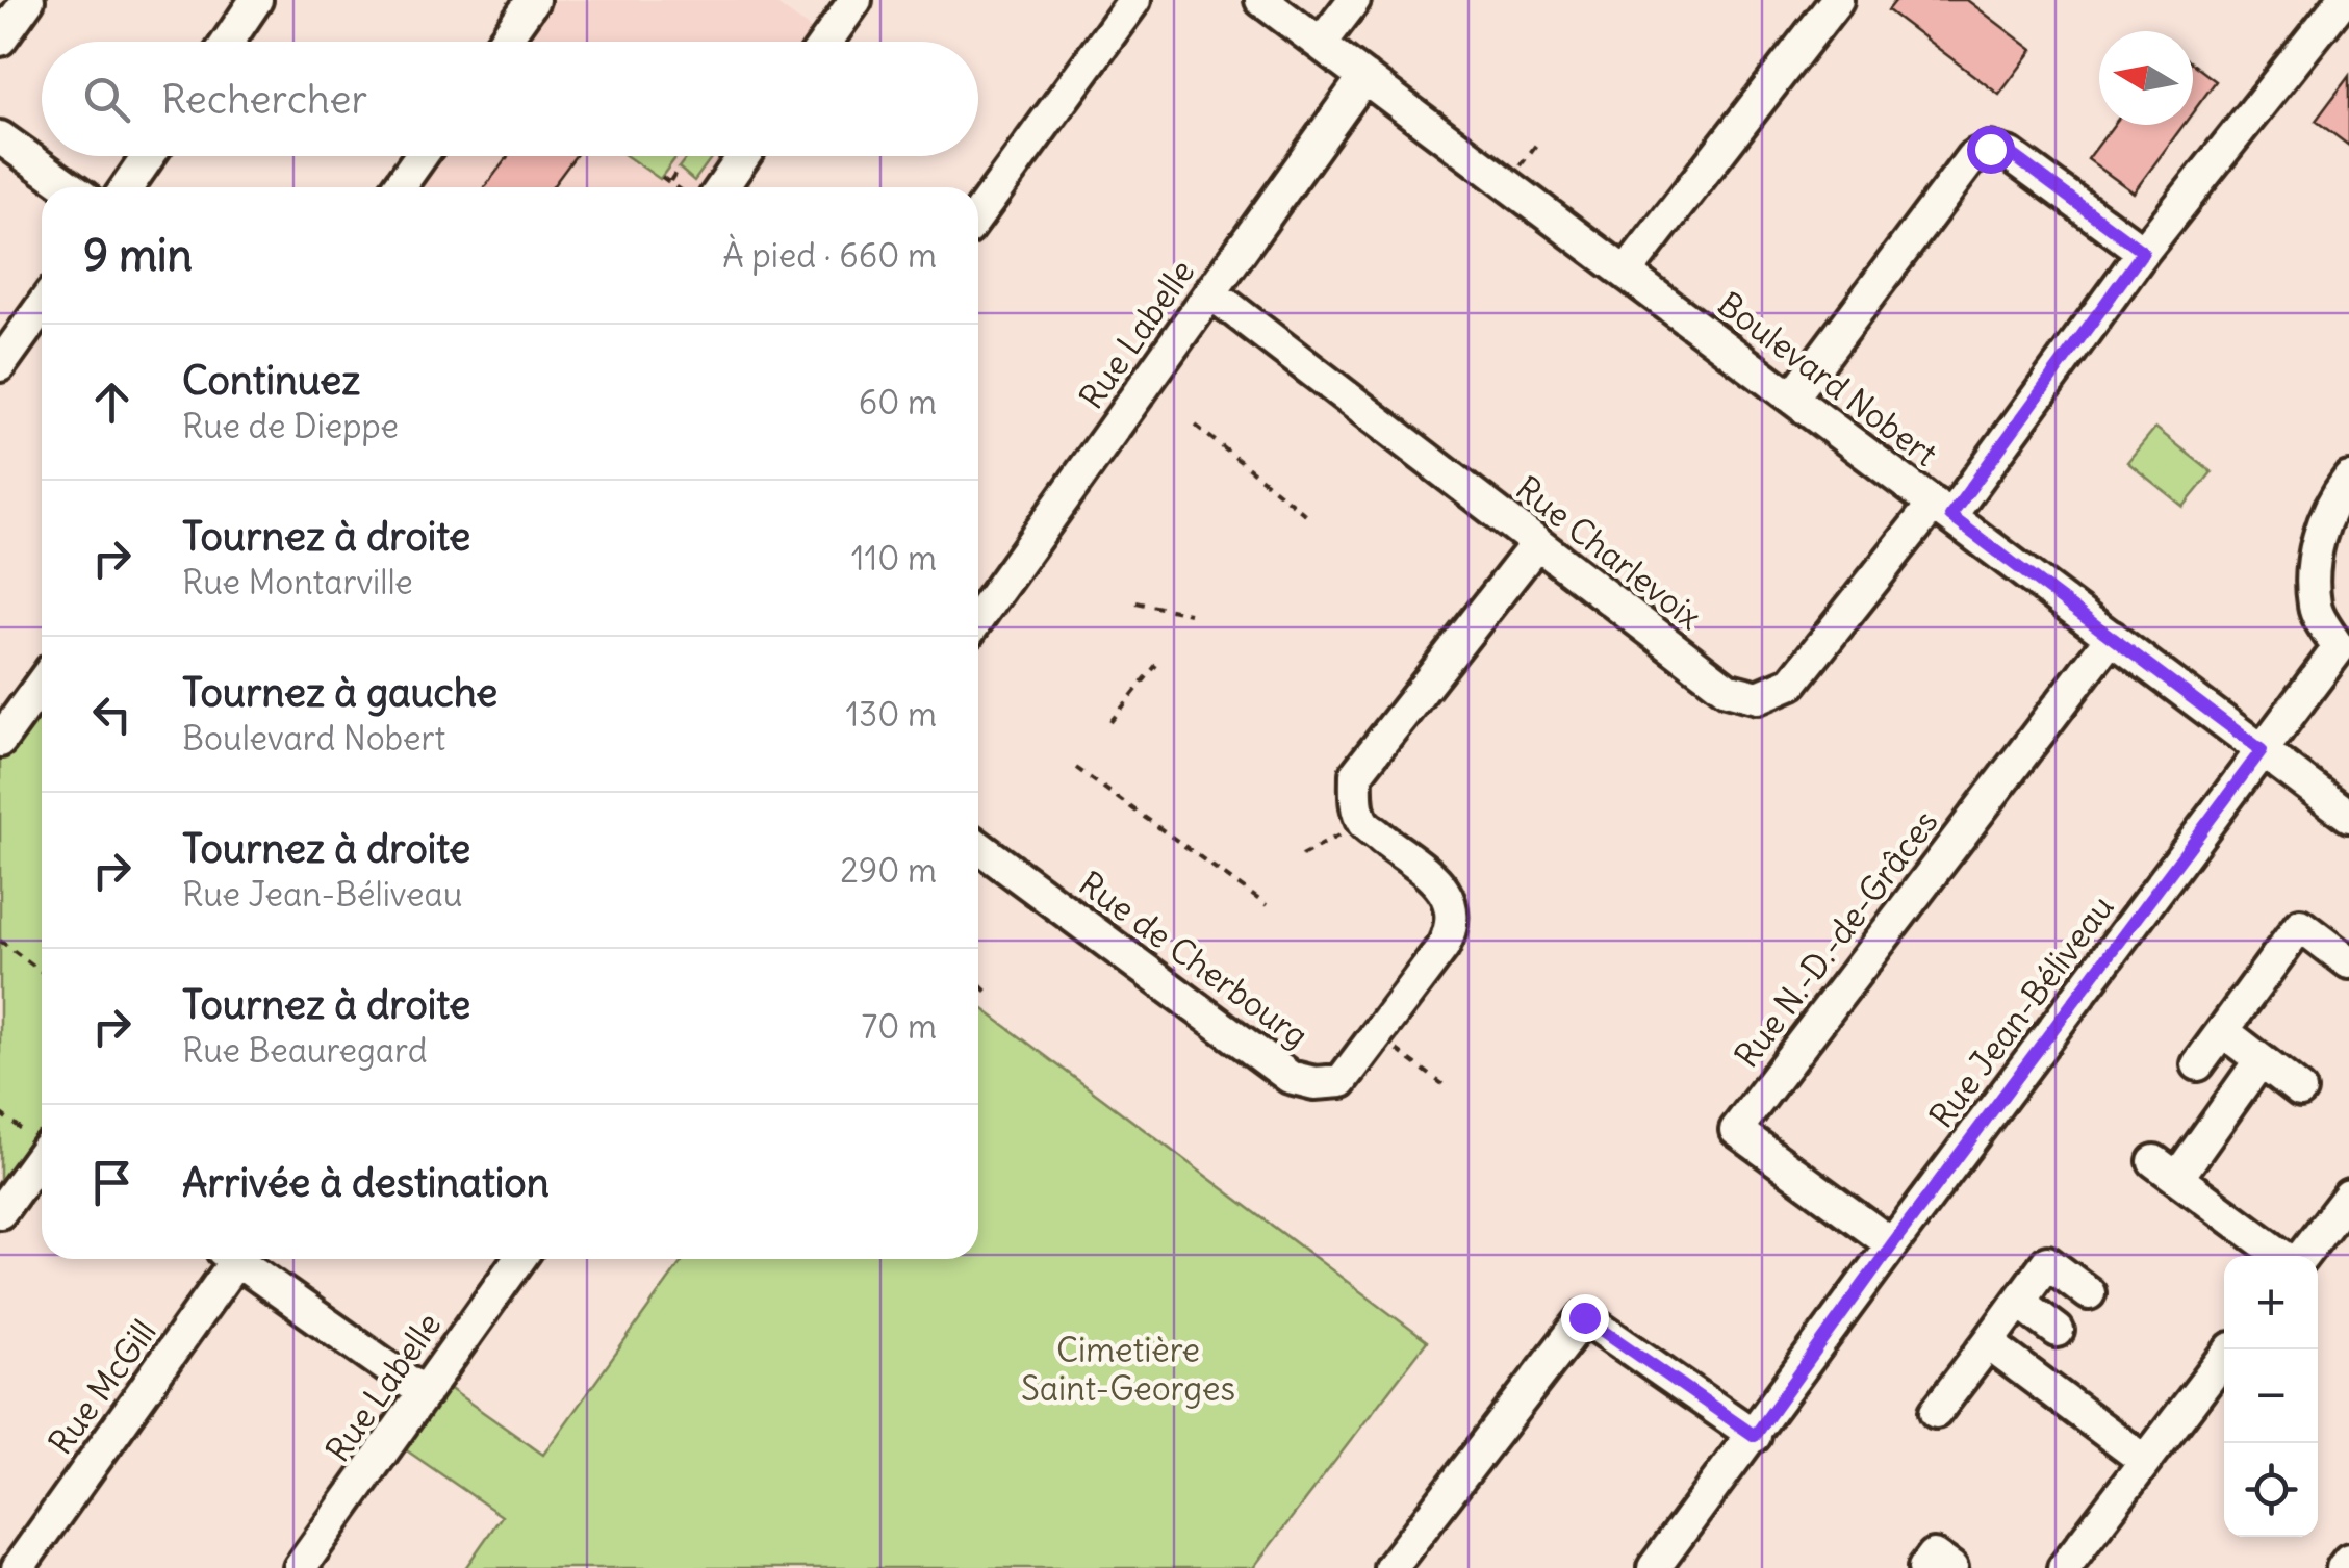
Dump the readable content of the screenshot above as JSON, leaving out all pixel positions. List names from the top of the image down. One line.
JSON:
{"streets":{"street":["Rue Labelle","Boulevard Nobert","Rue Charlevoix","Rue N.-D.-de-Grâces","Rue de Cherbourg","Rue Jean-Béliveau","Rue McGill"]},"crossings":[["Rue Labelle","Boulevard Nobert"],["Rue Labelle","Rue Charlevoix"],["Boulevard Nobert","Rue Charlevoix"],["Boulevard Nobert","Rue N.-D.-de-Grâces"],["Boulevard Nobert","Rue Jean-Béliveau"],["Rue N.-D.-de-Grâces","Rue Jean-Béliveau"]],"parks":["Cimetière Saint-Georges"],"north":"left","page":{"search":"Rechercher","heading":["9 min","À pied · 660 m"],"list":[["Continuez","Rue de Dieppe","60 m"],["Tournez à droite","Rue Montarville","110 m"],["Tournez à gauche","Boulevard Nobert","130 m"],["Tournez à droite","Rue Jean-Béliveau","290 m"],["Tournez à droite","Rue Beauregard","70 m"],"Arrivée à destination"],"map_buttons":["+","−"]}}
